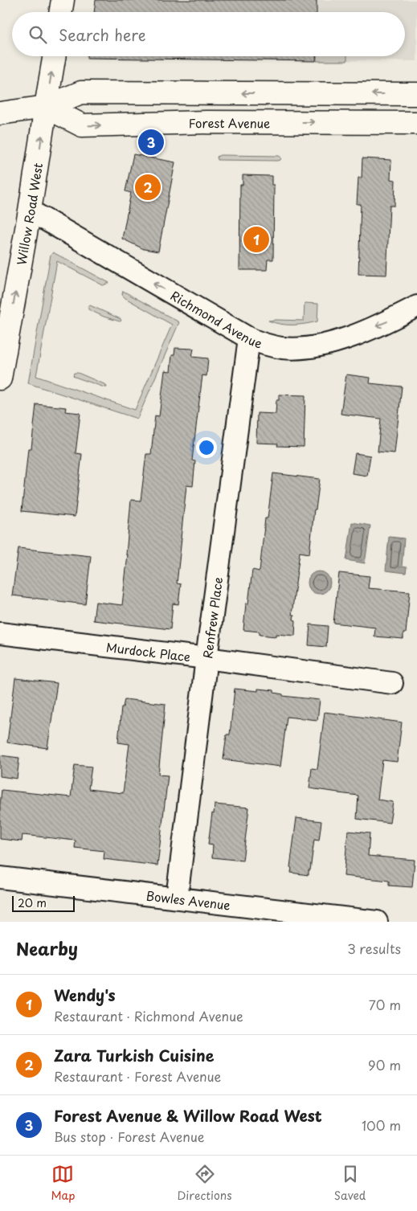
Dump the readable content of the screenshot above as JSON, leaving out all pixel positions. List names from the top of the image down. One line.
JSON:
{"streets":{"main road":["Forest Avenue","Willow Road West"],"street":["Richmond Avenue","Renfrew Place","Murdock Place","Bowles Avenue"]},"crossings":[["Forest Avenue","Willow Road West"],["Willow Road West","Richmond Avenue"],["Richmond Avenue","Renfrew Place"],["Renfrew Place","Murdock Place"],["Renfrew Place","Bowles Avenue"]],"one_way":["Willow Road West","Richmond Avenue"],"scale_bar":"20 m","page":{"search":"Search here","pins":["3","2","1"],"scale":"20 m","heading":["Nearby","3 results"],"list":[{"mark":"1","name":"Wendy's","note":"Restaurant · Richmond Avenue","value":"70 m"},{"mark":"2","name":"Zara Turkish Cuisine","note":"Restaurant · Forest Avenue","value":"90 m"},{"mark":"3","name":"Forest Avenue & Willow Road West","note":"Bus stop · Forest Avenue","value":"100 m"}],"nav":["Map","Directions","Saved"]}}
